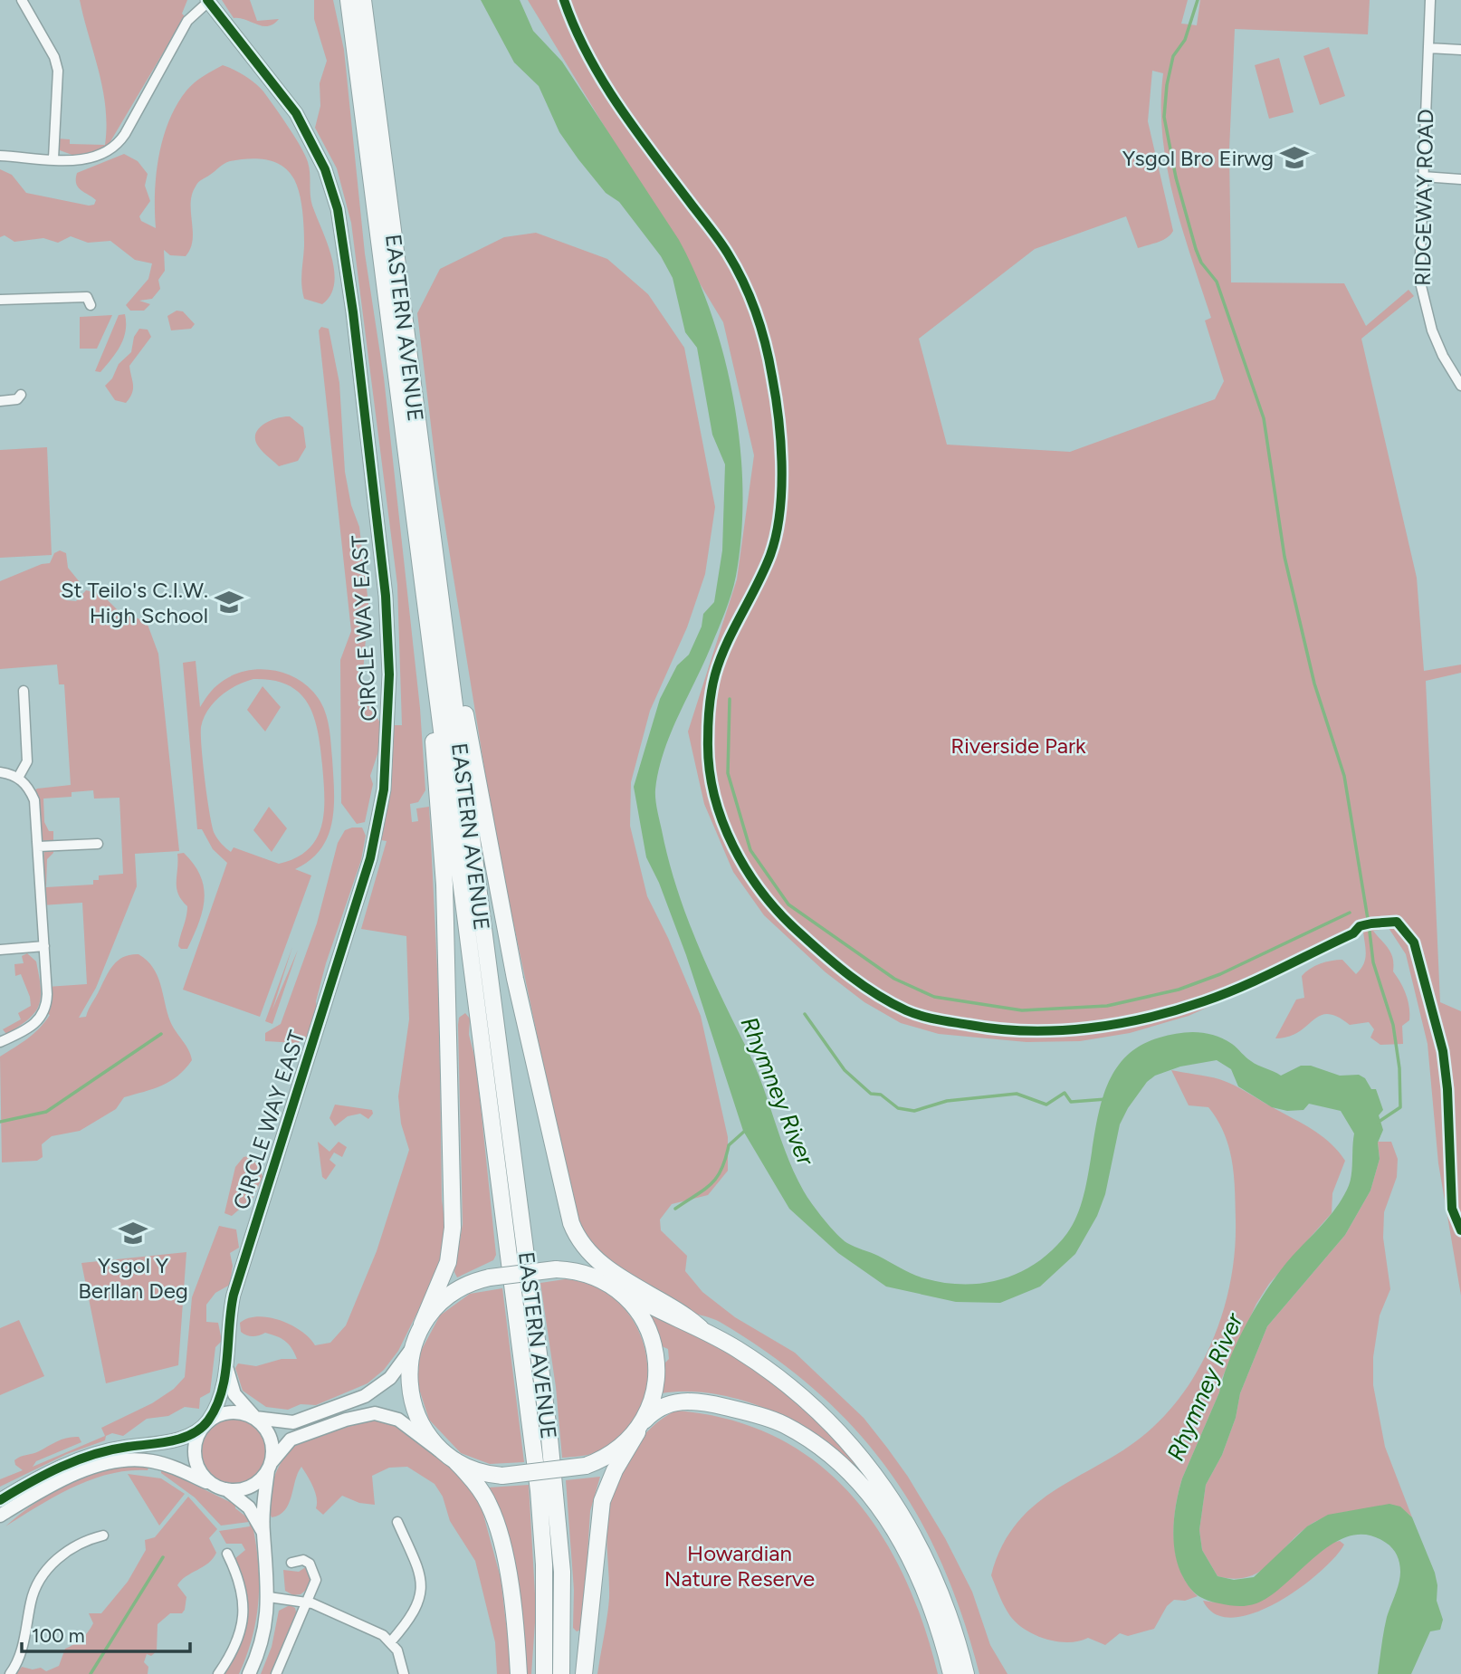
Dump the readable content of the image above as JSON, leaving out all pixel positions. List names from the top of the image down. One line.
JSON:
{"streets":{"main road":["EASTERN AVENUE"],"street":["RIDGEWAY ROAD","CIRCLE WAY EAST"]},"water":["Rhymney River"],"parks":["Riverside Park","Howardian Nature Reserve"],"places":{"school or university":["Ysgol Bro Eirwg","St Teilo's C.I.W. High School","Ysgol Y Berllan Deg"]},"scale_bar":"100 m"}
